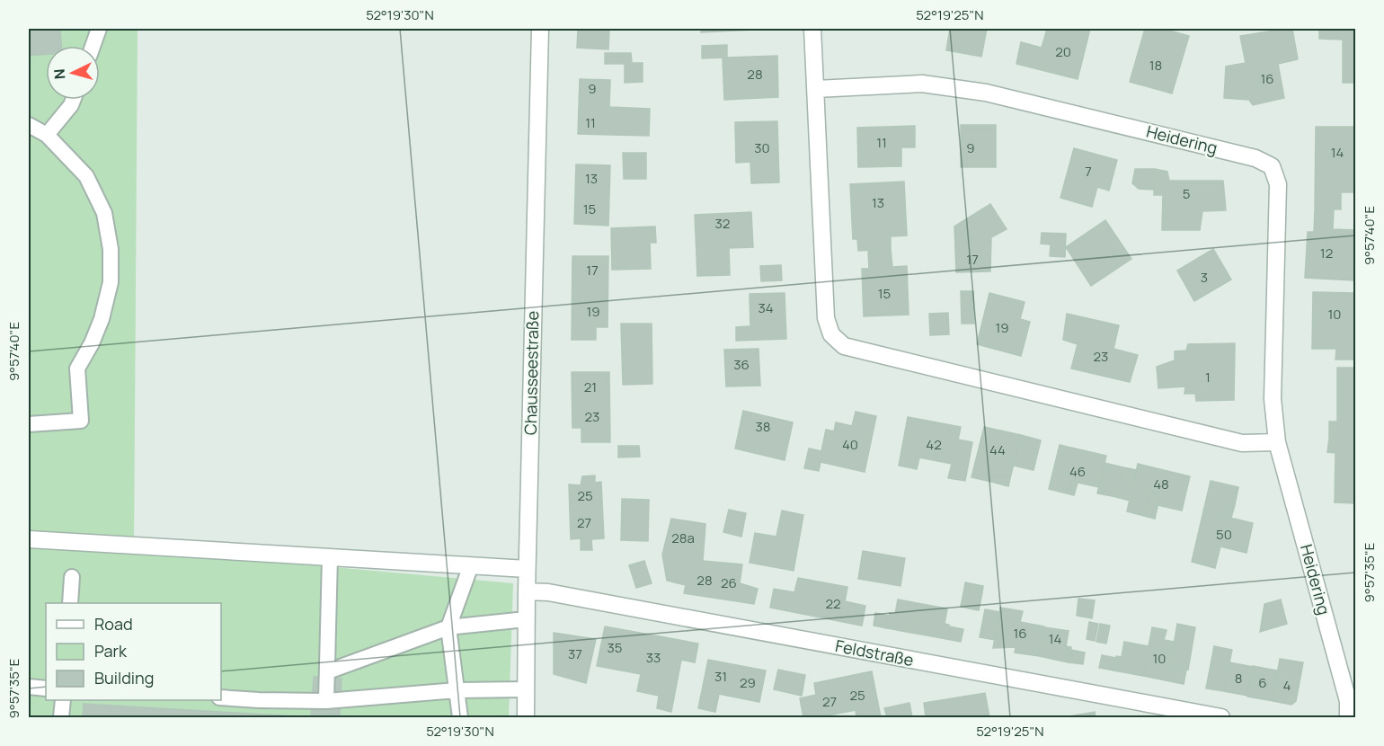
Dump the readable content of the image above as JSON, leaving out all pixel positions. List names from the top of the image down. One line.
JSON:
{"streets":{"street":["Heidering","Chausseestraße","Feldstraße"]},"crossings":[["Chausseestraße","Feldstraße"]],"house_numbers":["20","18","28","16","9","11","11","30","9","14","7","13","5","13","15","32","12","17","17","3","15","34","19","10","19","23","36","1","21","23","38","40","42","44","46","48","25","27","50","28a","28","26","22","16","14","35","37","33","10","31","8","29","6","4","25","27"],"legend":["Road","Park","Building"],"north":"left","coordinates":["52°19'30\"N","52°19'25\"N","9°57'40\"E","9°57'35\"E"]}
